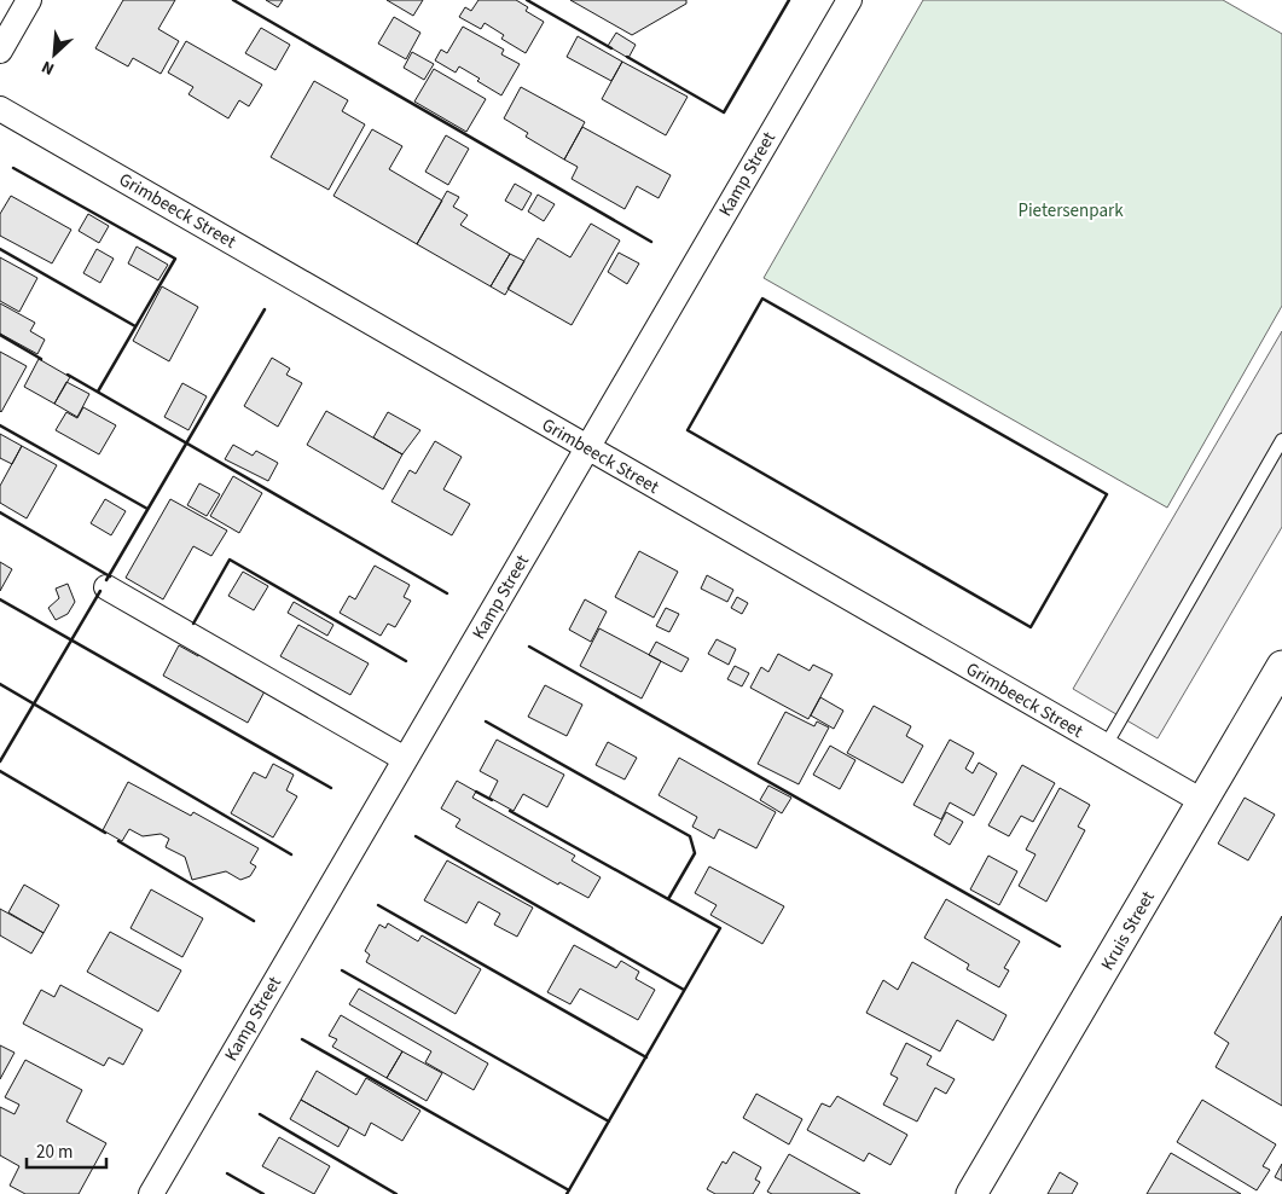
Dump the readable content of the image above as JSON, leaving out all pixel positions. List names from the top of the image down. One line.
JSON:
{"streets":{"street":["Kamp Street","Grimbeeck Street","Kruis Street"]},"crossings":[["Kamp Street","Grimbeeck Street"],["Grimbeeck Street","Kruis Street"]],"parks":["Pietersenpark"],"scale_bar":"20 m","north":"bottom left"}
